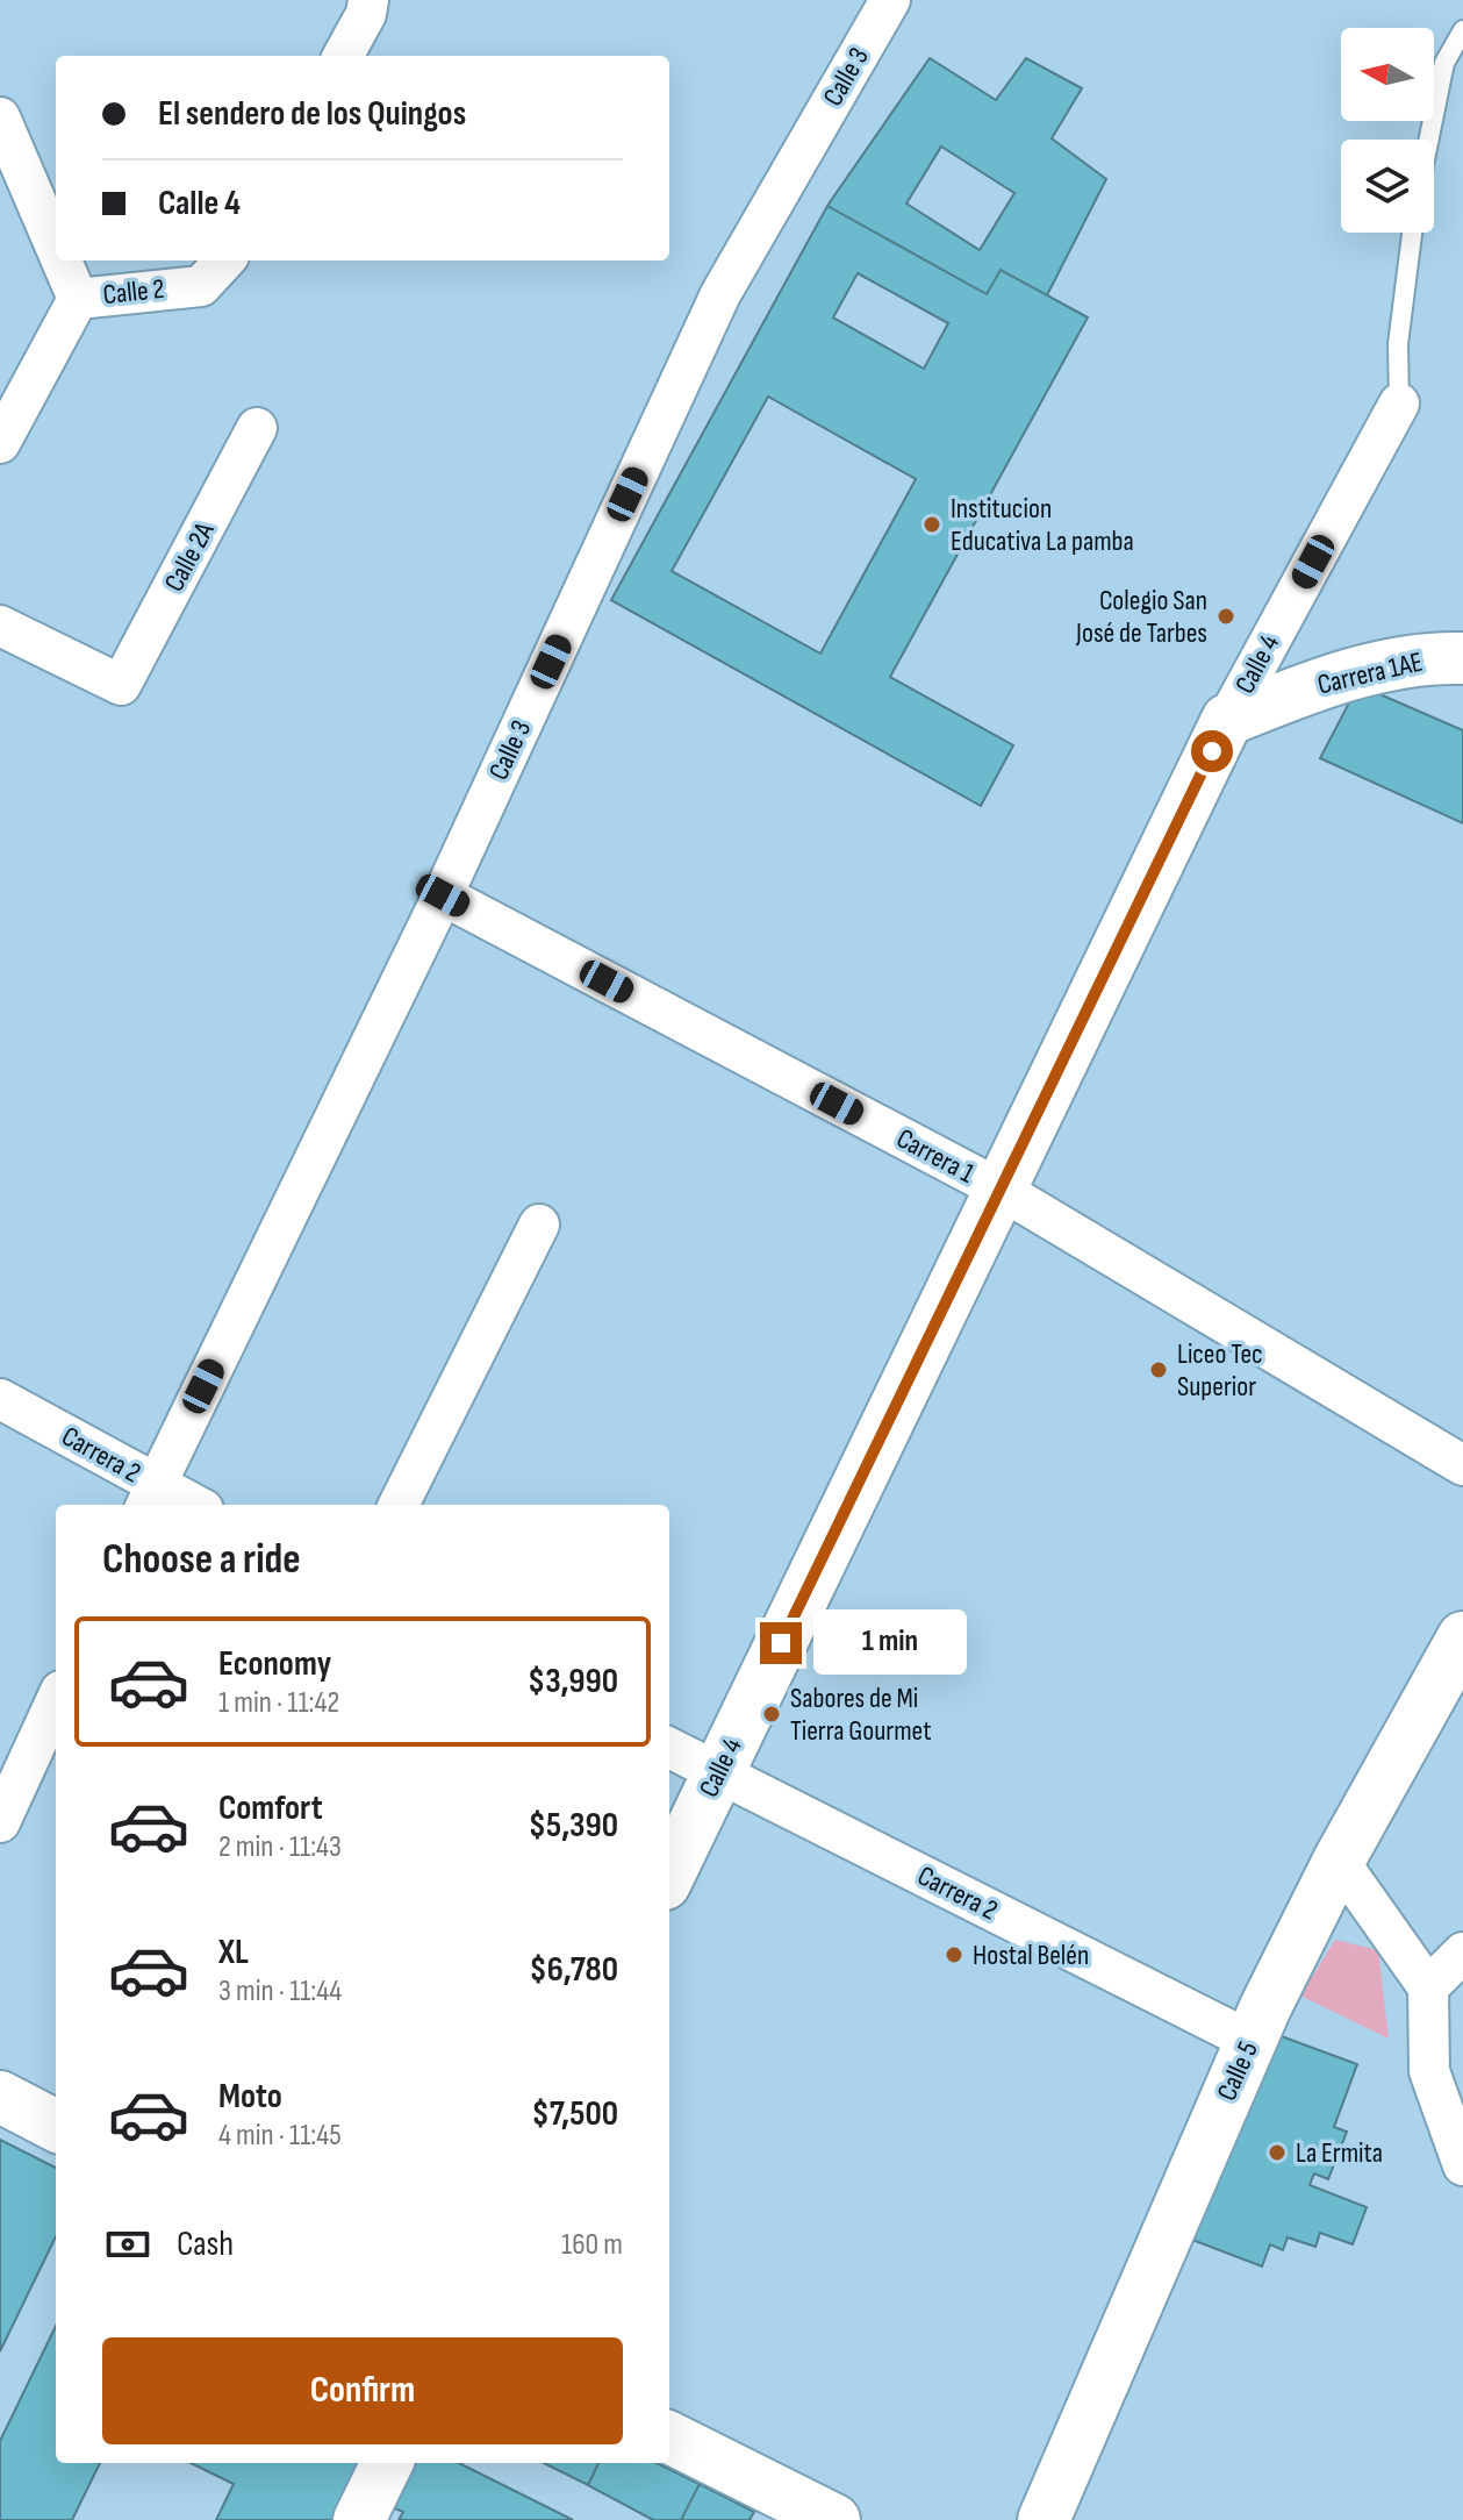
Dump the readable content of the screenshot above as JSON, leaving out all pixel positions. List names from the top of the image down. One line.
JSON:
{"streets":{"main road":["Calle 4","Carrera 1AE","Calle 5"],"street":["Calle 3","Calle 2","Calle 2A","Carrera 1","Carrera 2"]},"crossings":[["Calle 3","Carrera 1"],["Calle 3","Carrera 2"],["Calle 4","Carrera 1AE"],["Calle 4","Carrera 1"],["Calle 4","Carrera 2"],["Carrera 2","Calle 5"]],"places":["Institucion Educativa La pamba","Colegio San José de Tarbes","Liceo Tec Superior","Sabores de Mi Tierra Gourmet","Hostal Belén","La Ermita"],"north":"left","page":{"banner":["El sendero de los Quingos","Calle 4"],"heading":"Choose a ride","bubble":"1 min","list":[{"name":"Economy","note":"1 min · 11:42","value":"$3,990"},{"name":"Comfort","note":"2 min · 11:43","value":"$5,390"},{"name":"XL","note":"3 min · 11:44","value":"$6,780"},{"name":"Moto","note":"4 min · 11:45","value":"$7,500"}],"pay":["Cash","160 m"],"buttons":"Confirm"}}
